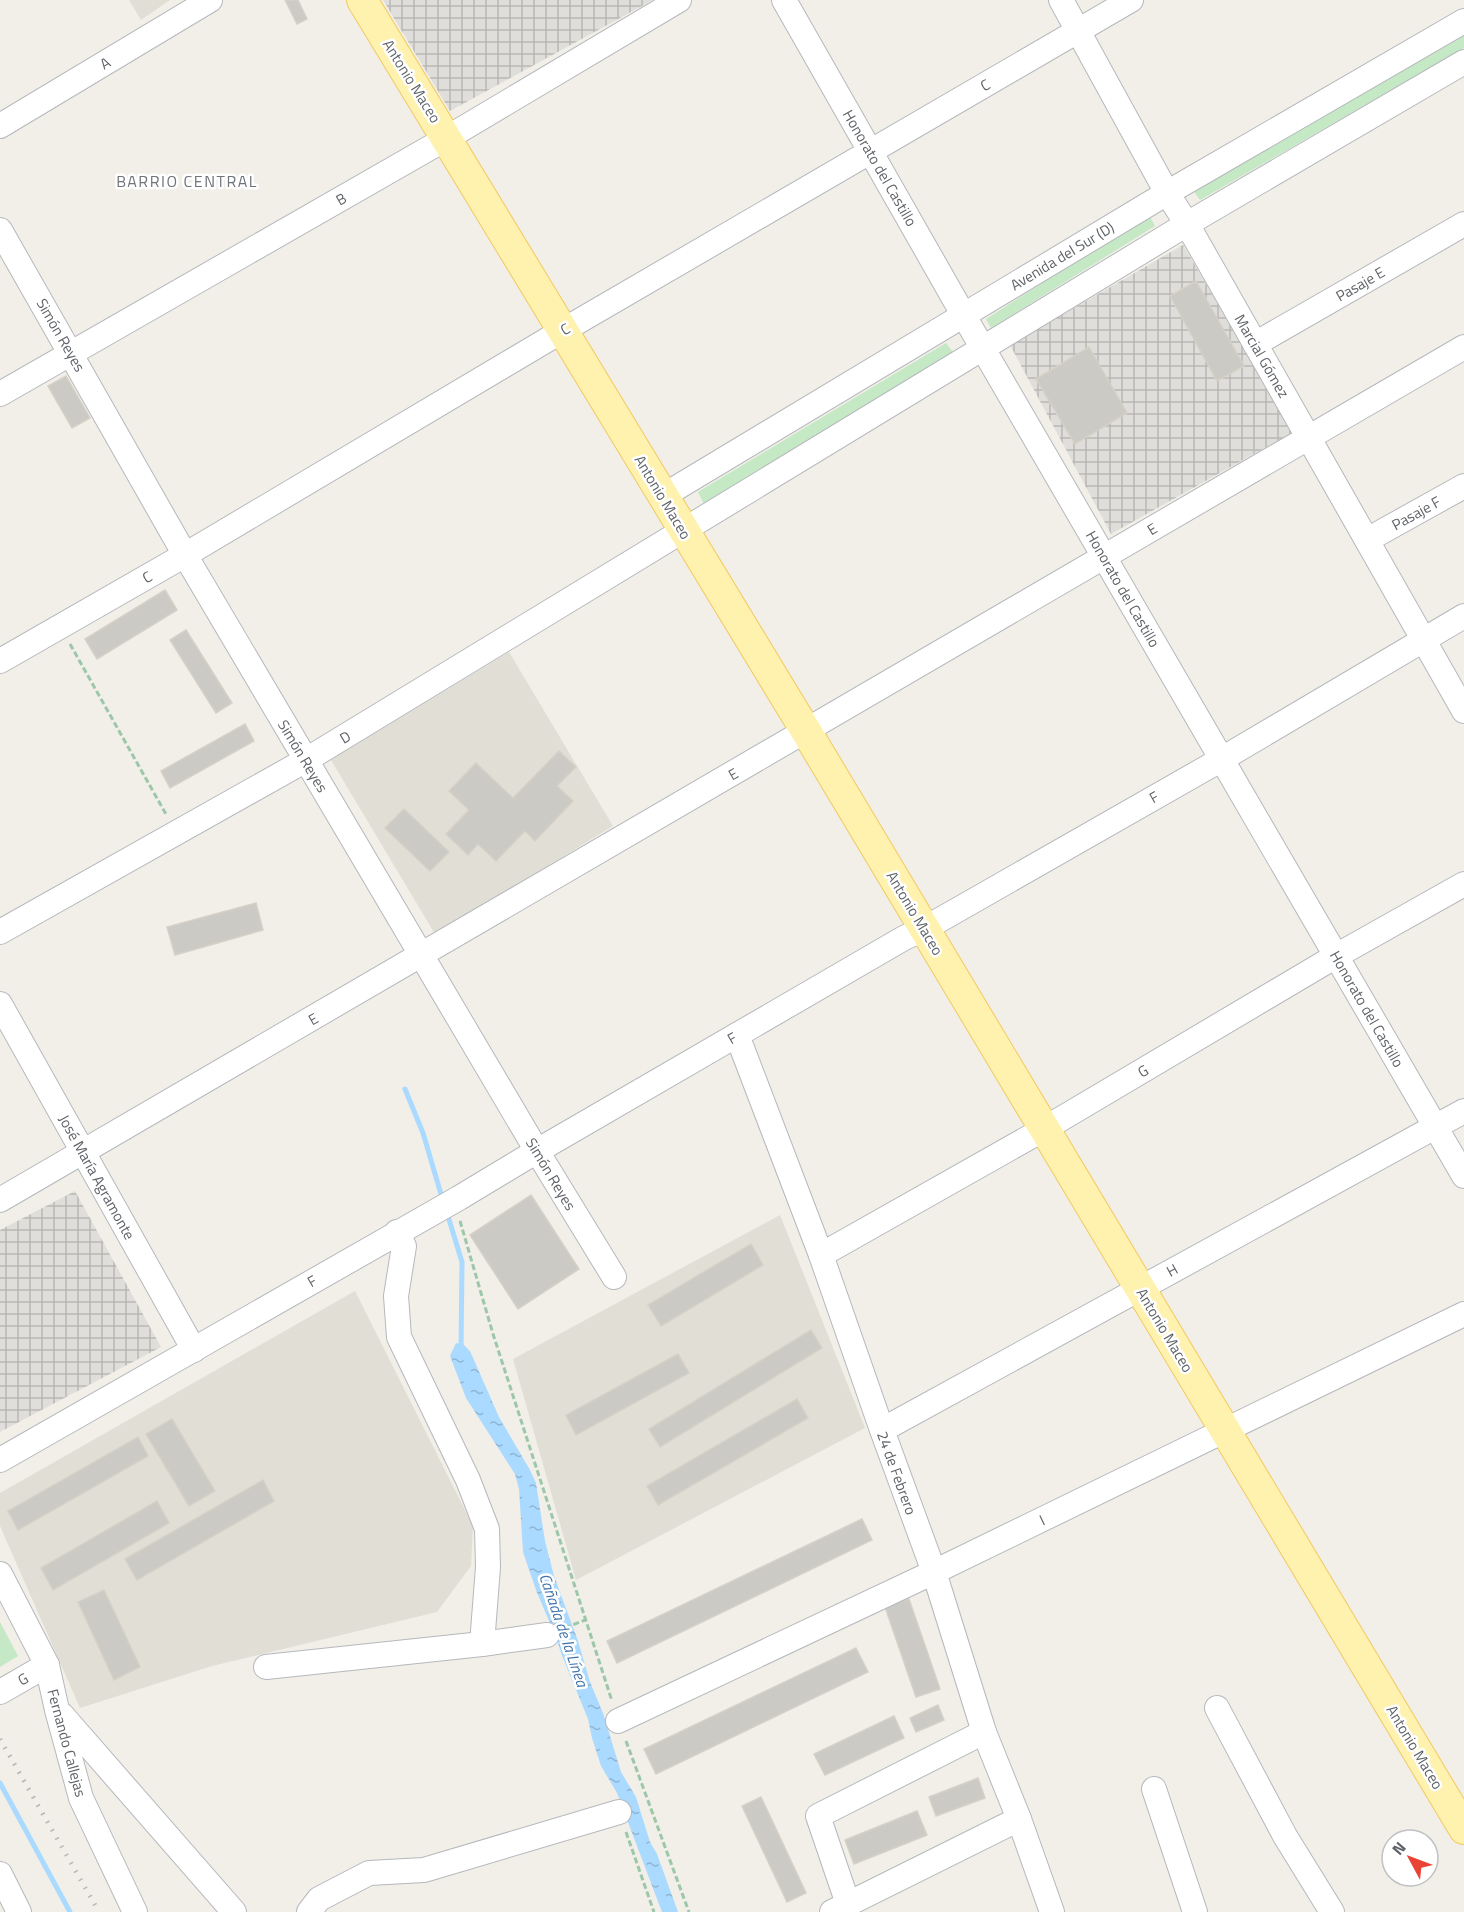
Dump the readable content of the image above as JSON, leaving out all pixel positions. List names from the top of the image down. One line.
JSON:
{"streets":{"main road":["Antonio Maceo"],"street":["A","C","Honorato del Castillo","B","Avenida del Sur (D)","Pasaje E","Simón Reyes","Marcial Gómez","Pasaje F","E","D","F","G","José María Agramonte","H","24 de Febrero","I","Fernando Callejas"]},"crossings":[["Antonio Maceo","C"],["Antonio Maceo","B"],["Antonio Maceo","Avenida del Sur (D)"],["Antonio Maceo","E"],["Antonio Maceo","D"],["Antonio Maceo","F"],["Antonio Maceo","G"],["Antonio Maceo","H"],["Antonio Maceo","I"],["C","Honorato del Castillo"],["C","Simón Reyes"],["C","Marcial Gómez"],["Honorato del Castillo","Avenida del Sur (D)"],["Honorato del Castillo","E"],["Honorato del Castillo","F"],["Honorato del Castillo","G"],["Honorato del Castillo","H"],["B","Simón Reyes"],["Avenida del Sur (D)","Marcial Gómez"],["Pasaje E","Marcial Gómez"],["Simón Reyes","E"],["Simón Reyes","D"],["Simón Reyes","F"],["Marcial Gómez","Pasaje F"],["Marcial Gómez","E"],["Marcial Gómez","F"],["E","José María Agramonte"],["F","José María Agramonte"],["F","24 de Febrero"],["G","24 de Febrero"],["G","Fernando Callejas"],["H","24 de Febrero"],["24 de Febrero","I"]],"districts":["BARRIO CENTRAL"],"water":["Cañada de la Línea"],"north":"top left"}
